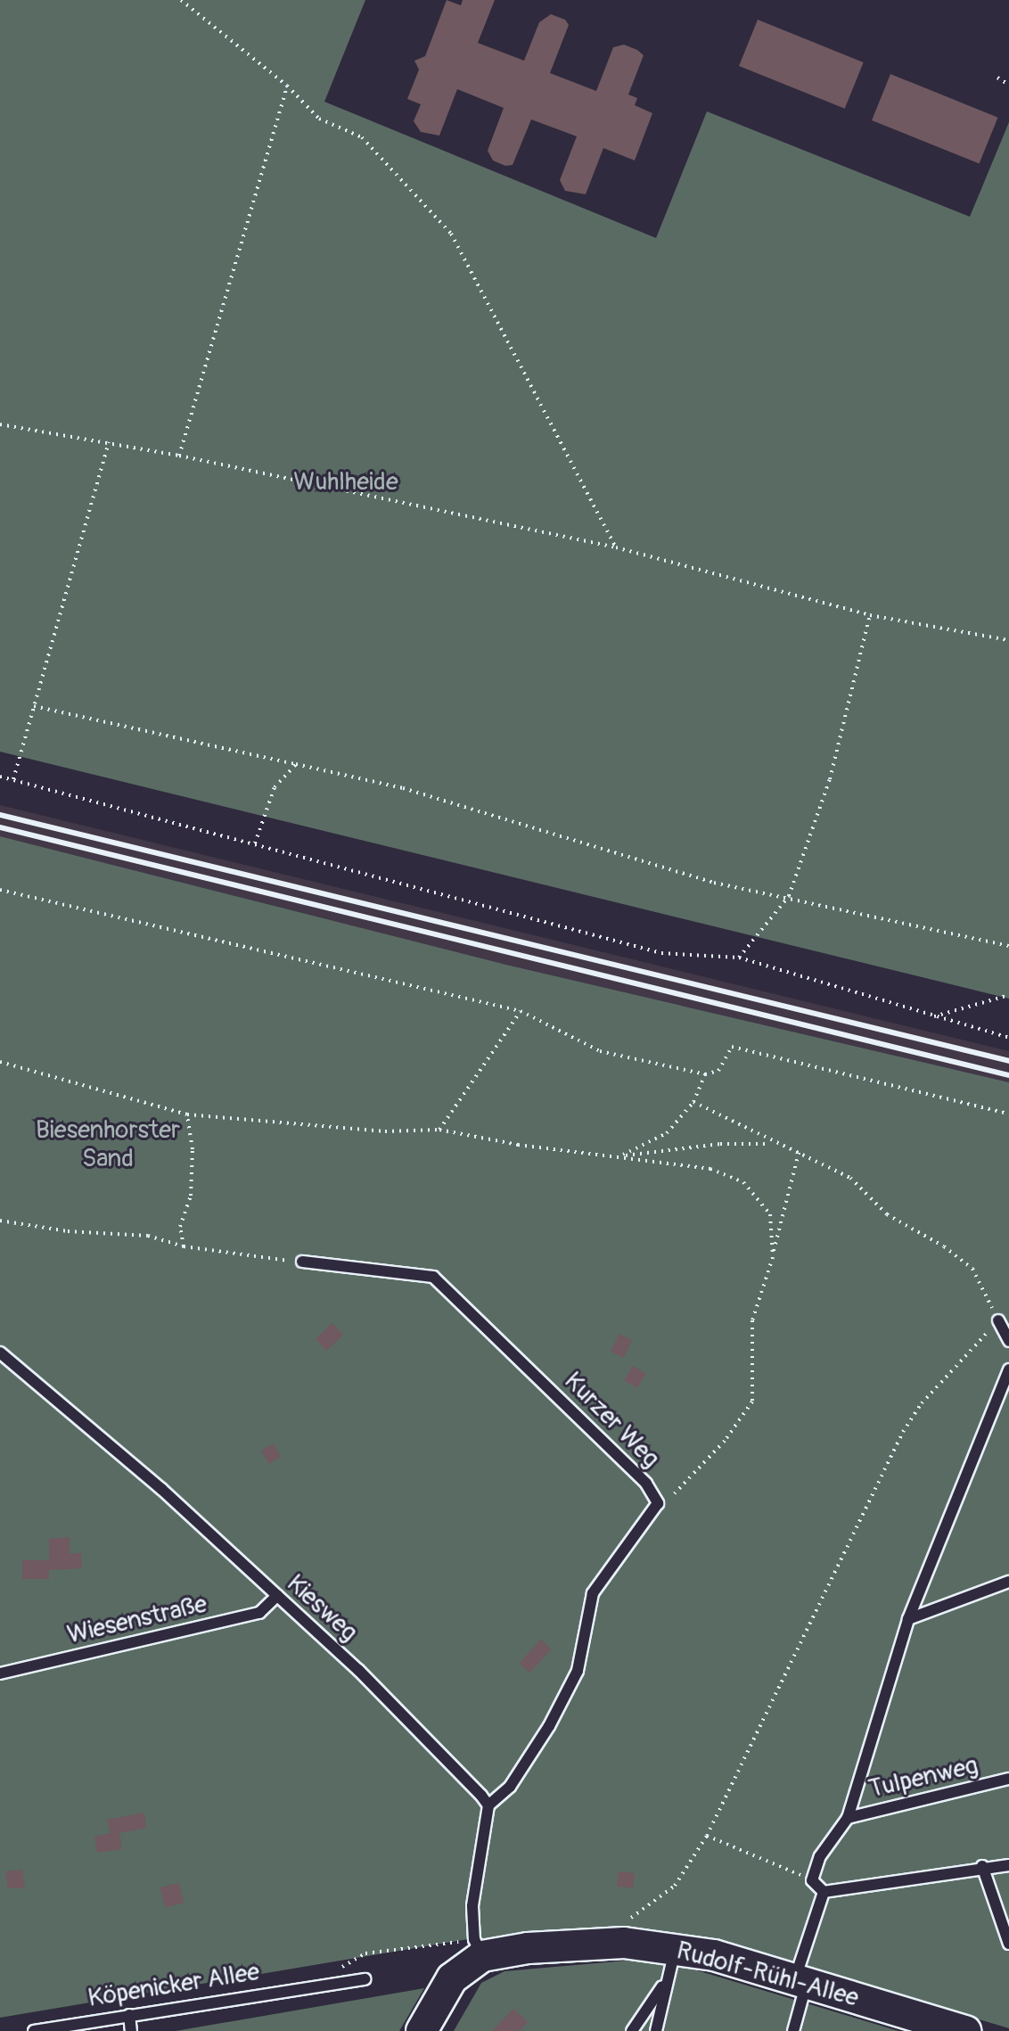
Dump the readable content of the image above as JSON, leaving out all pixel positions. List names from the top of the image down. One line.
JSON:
{"streets":{"street":["Rudolf-Rühl-Allee"],"lane":["Kurzer Weg","Kiesweg","Wiesenstraße","Tulpenweg","Köpenicker Allee"]},"crossings":[["Kiesweg","Wiesenstraße"]],"parks":["Wuhlheide","Biesenhorster Sand"]}
